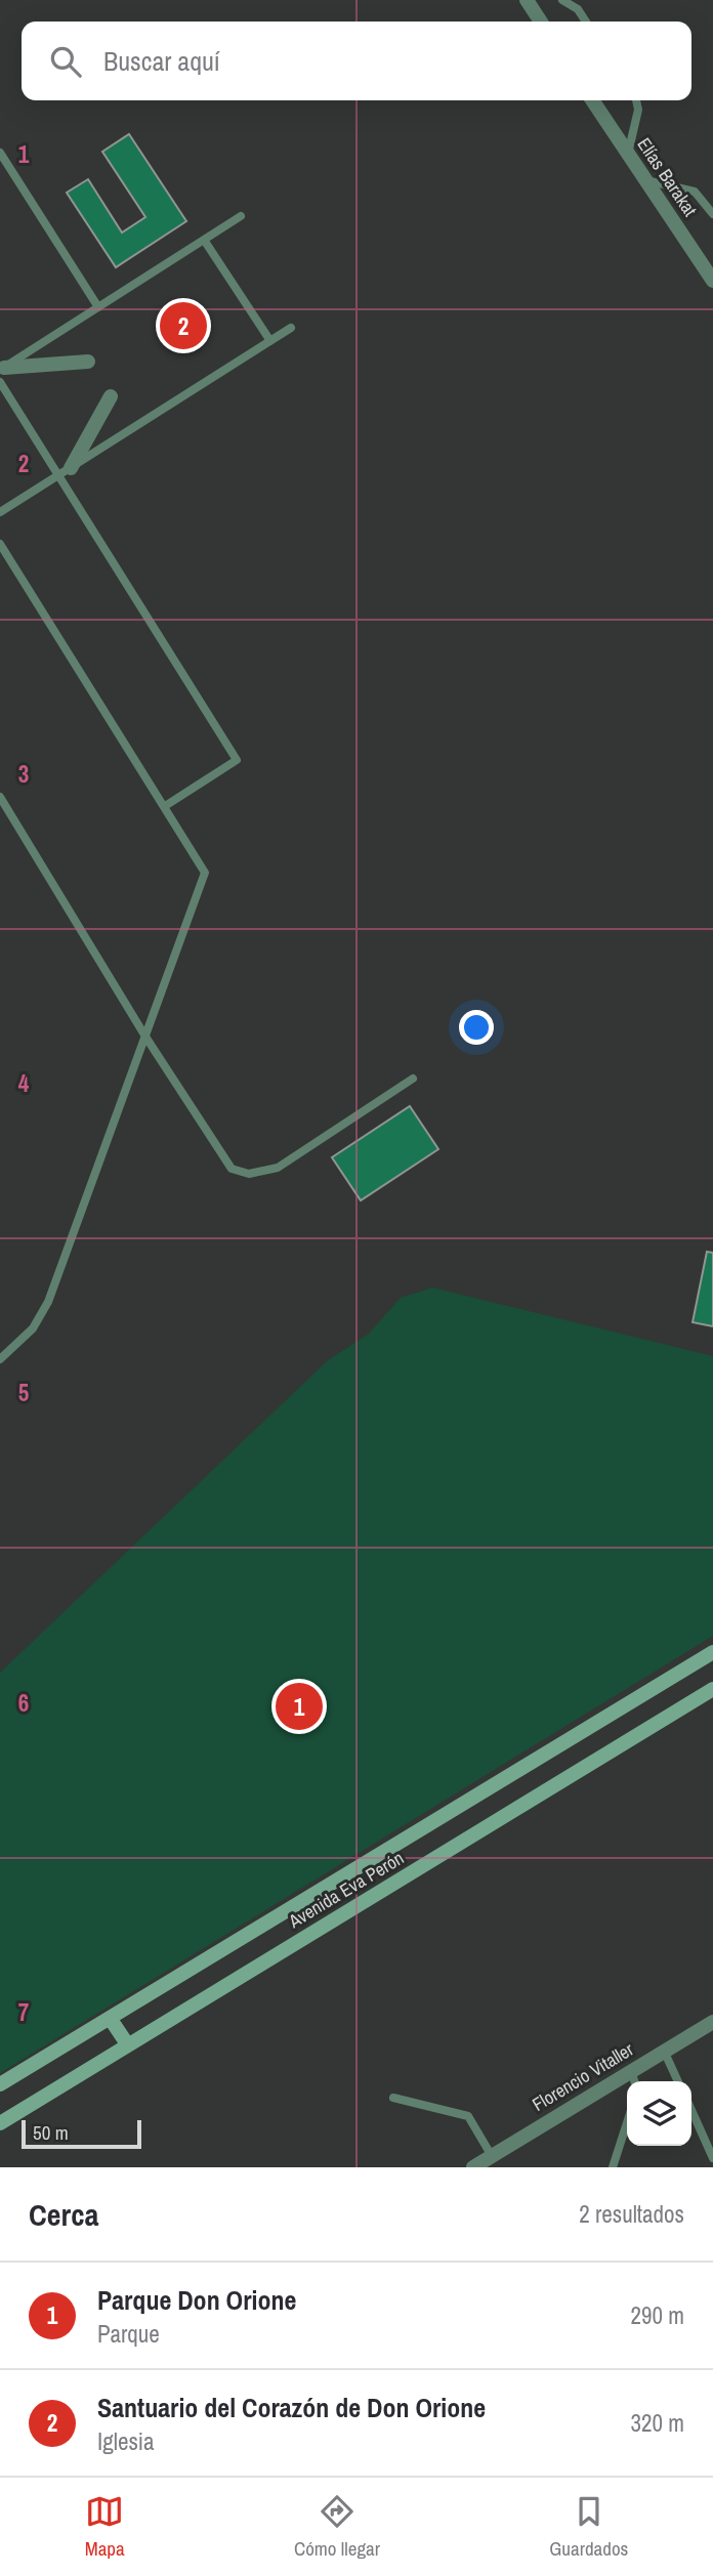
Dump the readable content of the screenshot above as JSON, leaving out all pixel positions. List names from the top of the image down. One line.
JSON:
{"streets":{"main road":["Avenida Eva Perón"],"street":["Elías Barakat","Florencio Vitaller"]},"scale_bar":"50 m","page":{"search":"Buscar aquí","pins":["2","1"],"scale":"50 m","heading":["Cerca","2 resultados"],"list":[{"mark":"1","name":"Parque Don Orione","note":"Parque","value":"290 m"},{"mark":"2","name":"Santuario del Corazón de Don Orione","note":"Iglesia","value":"320 m"}],"nav":["Mapa","Cómo llegar","Guardados"]},"grid":{"rows":["1","2","3","4","5","6","7"]}}
